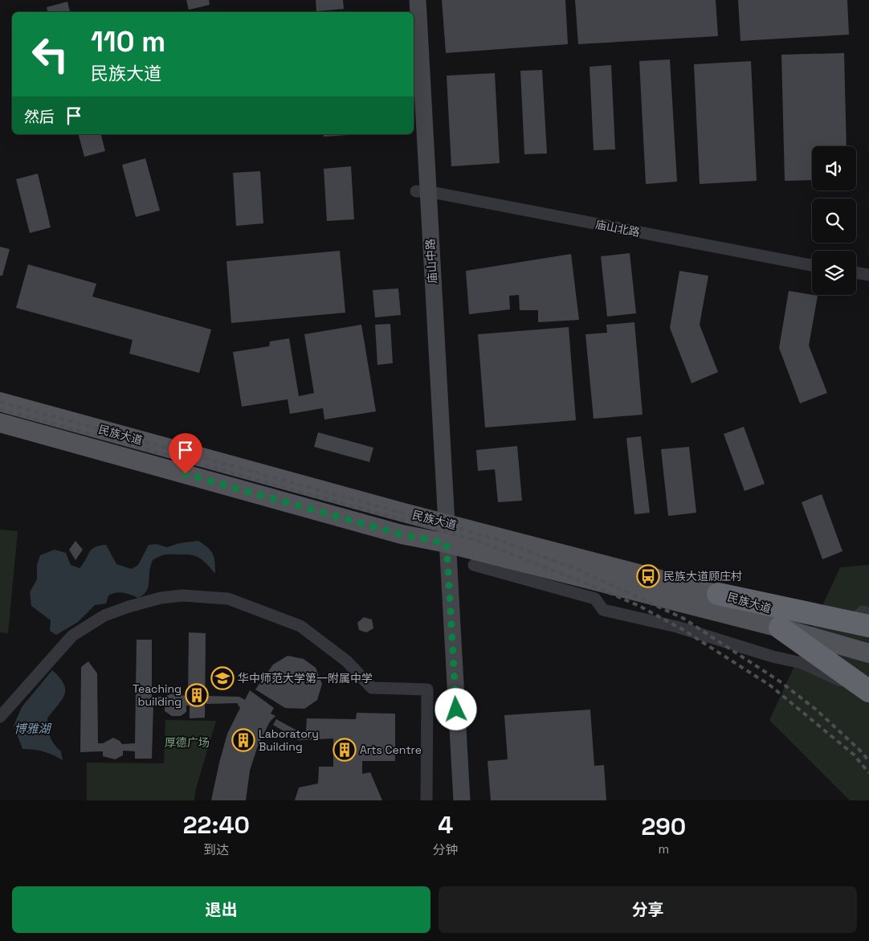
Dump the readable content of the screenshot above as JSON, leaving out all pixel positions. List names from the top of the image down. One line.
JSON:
{"streets":{"main road":["民族大道"],"street":["庙山北路","庙山中路"]},"crossings":[["庙山北路","庙山中路"],["庙山中路","民族大道"]],"water":["博雅湖"],"parks":["厚德广场"],"places":{"bus stop":["民族大道顾庄村"],"school or university":["华中师范大学第一附属中学"],"building":["Teaching building","Laboratory Building","Arts Centre"]},"page":{"turn":["110 m","民族大道"],"then":"然后","eta":["22:40","到达","4","分钟","290","m"],"buttons":["退出","分享"]}}
